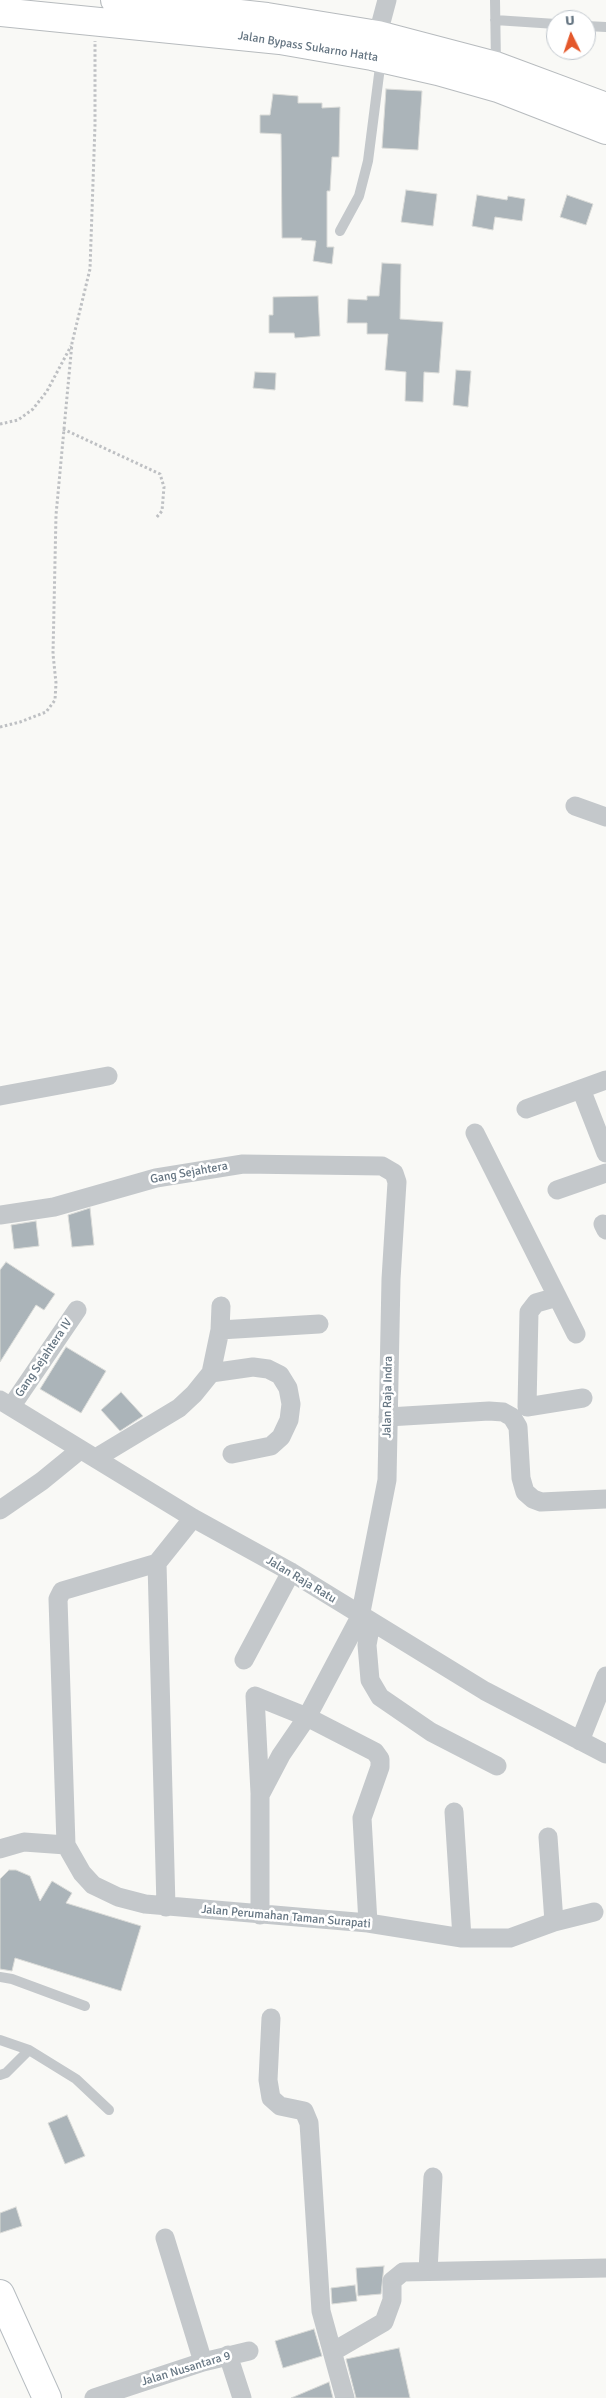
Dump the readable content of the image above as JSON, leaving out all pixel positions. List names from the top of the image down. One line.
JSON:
{"streets":{"main road":["Jalan Bypass Sukarno Hatta"],"street":["Gang Sejahtera","Gang Sejahtera IV","Jalan Raja Indra","Jalan Raja Ratu","Jalan Perumahan Taman Surapati","Jalan Nusantara 9"]},"crossings":[["Gang Sejahtera","Jalan Raja Indra"],["Gang Sejahtera IV","Jalan Raja Ratu"],["Jalan Raja Indra","Jalan Raja Ratu"]],"north":"top"}
